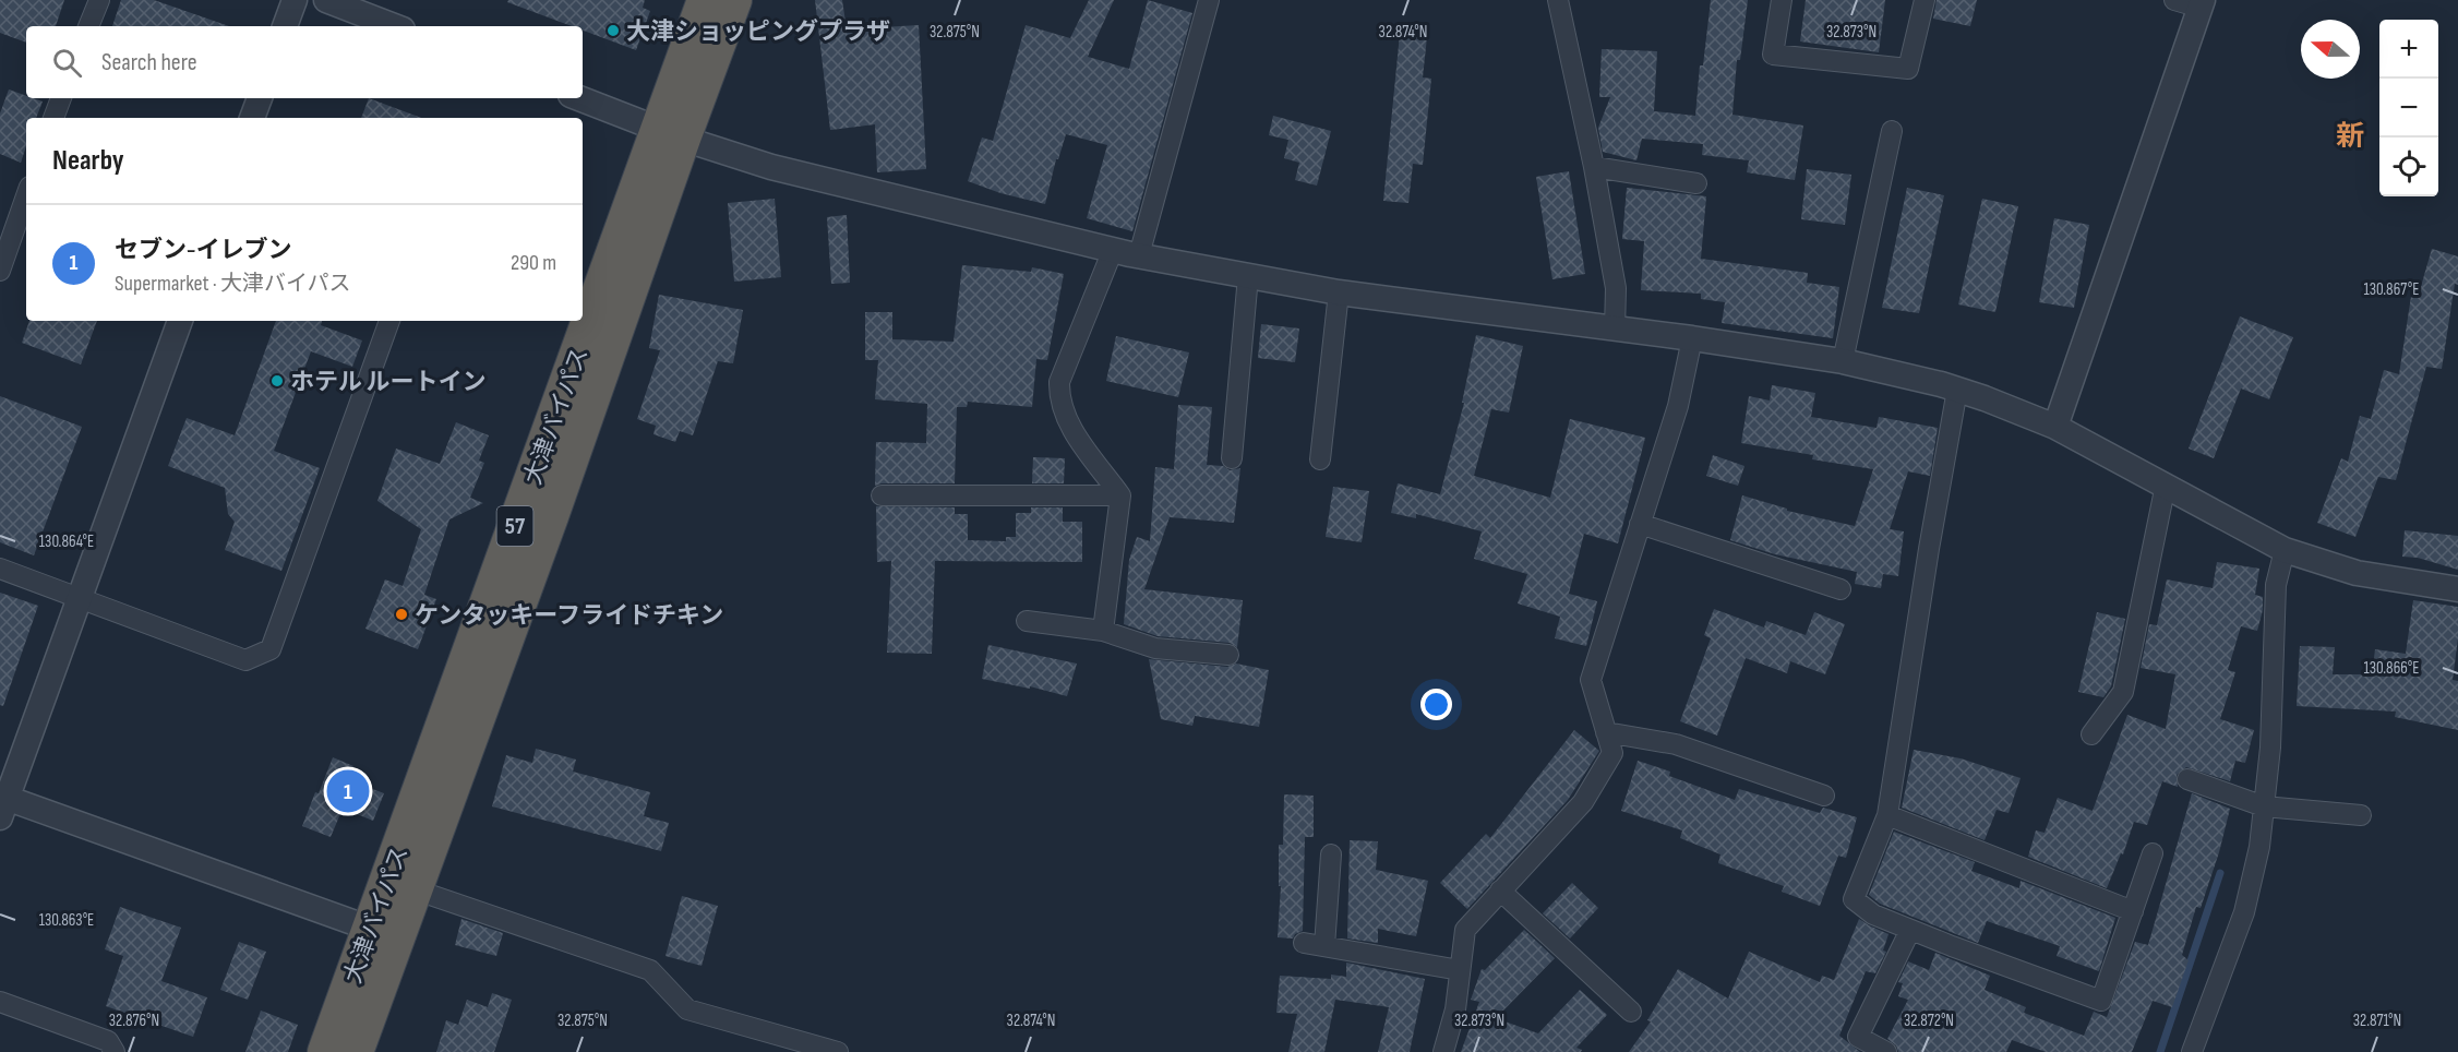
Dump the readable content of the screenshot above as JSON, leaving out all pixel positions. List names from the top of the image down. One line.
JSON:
{"streets":{"highway":["大津バイパス","57"]},"districts":["新"],"places":["大津ショッピングプラザ","ホテル ルートイン","ケンタッキーフライドチキン"],"north":"left","page":{"map_buttons":["+","−"],"search":"Search here","heading":"Nearby","list":[{"mark":"1","name":"セブン-イレブン","note":"Supermarket · 大津バイパス","value":"290 m"}],"pins":"1"},"coordinates":["32.875°N","32.874°N","32.873°N","130.867°E","130.864°E","130.866°E","130.863°E","32.876°N","32.872°N","32.871°N"]}
